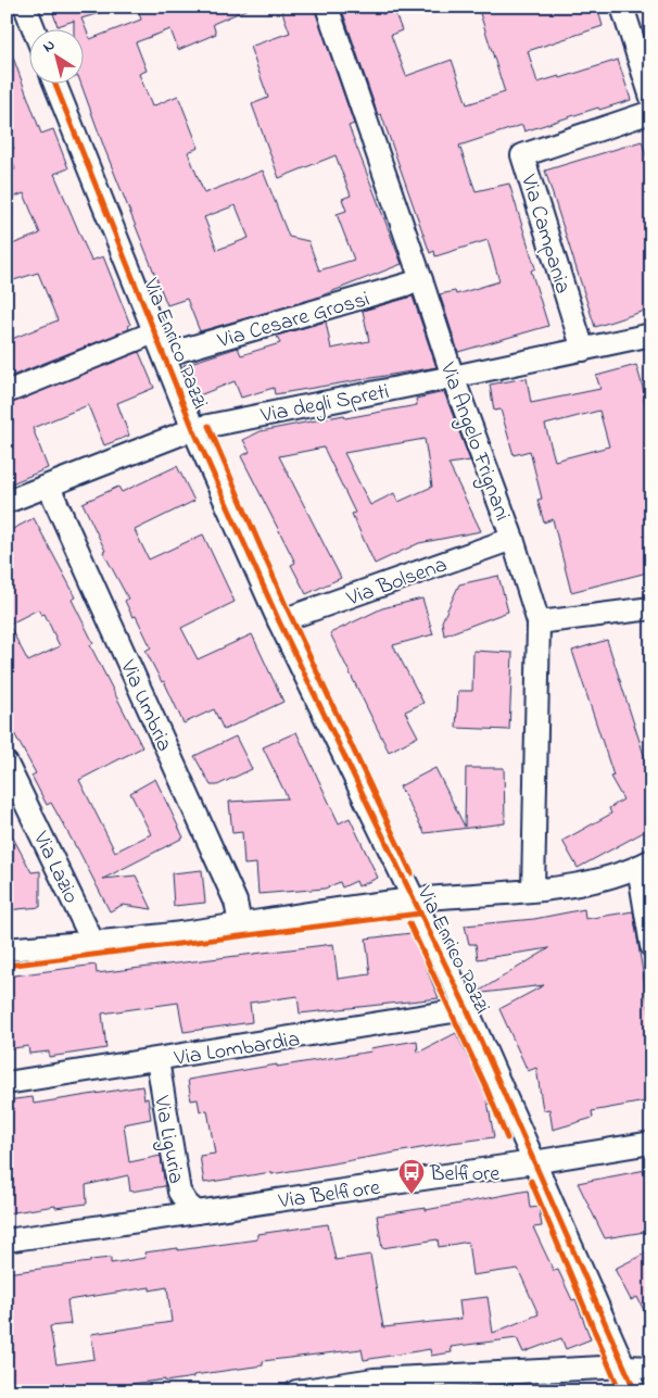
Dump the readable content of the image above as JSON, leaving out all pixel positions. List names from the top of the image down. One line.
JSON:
{"streets":{"street":["Via Campania","Via Cesare Grossi","Via Enrico Pazzi","Via degli Spreti","Via Angelo Frignani","Via Bolsena","Via Umbria","Via Lazio","Via Lombardia","Via Liguria","Via Belfiore"]},"crossings":[["Via Campania","Via degli Spreti"],["Via Cesare Grossi","Via Enrico Pazzi"],["Via Cesare Grossi","Via Angelo Frignani"],["Via Enrico Pazzi","Via degli Spreti"],["Via Enrico Pazzi","Via Bolsena"],["Via Enrico Pazzi","Via Lombardia"],["Via Enrico Pazzi","Via Belfiore"],["Via degli Spreti","Via Angelo Frignani"],["Via degli Spreti","Via Umbria"],["Via Angelo Frignani","Via Bolsena"],["Via Lombardia","Via Liguria"],["Via Liguria","Via Belfiore"]],"places":{"bus stop":["Belfiore"]},"north":"top left"}
